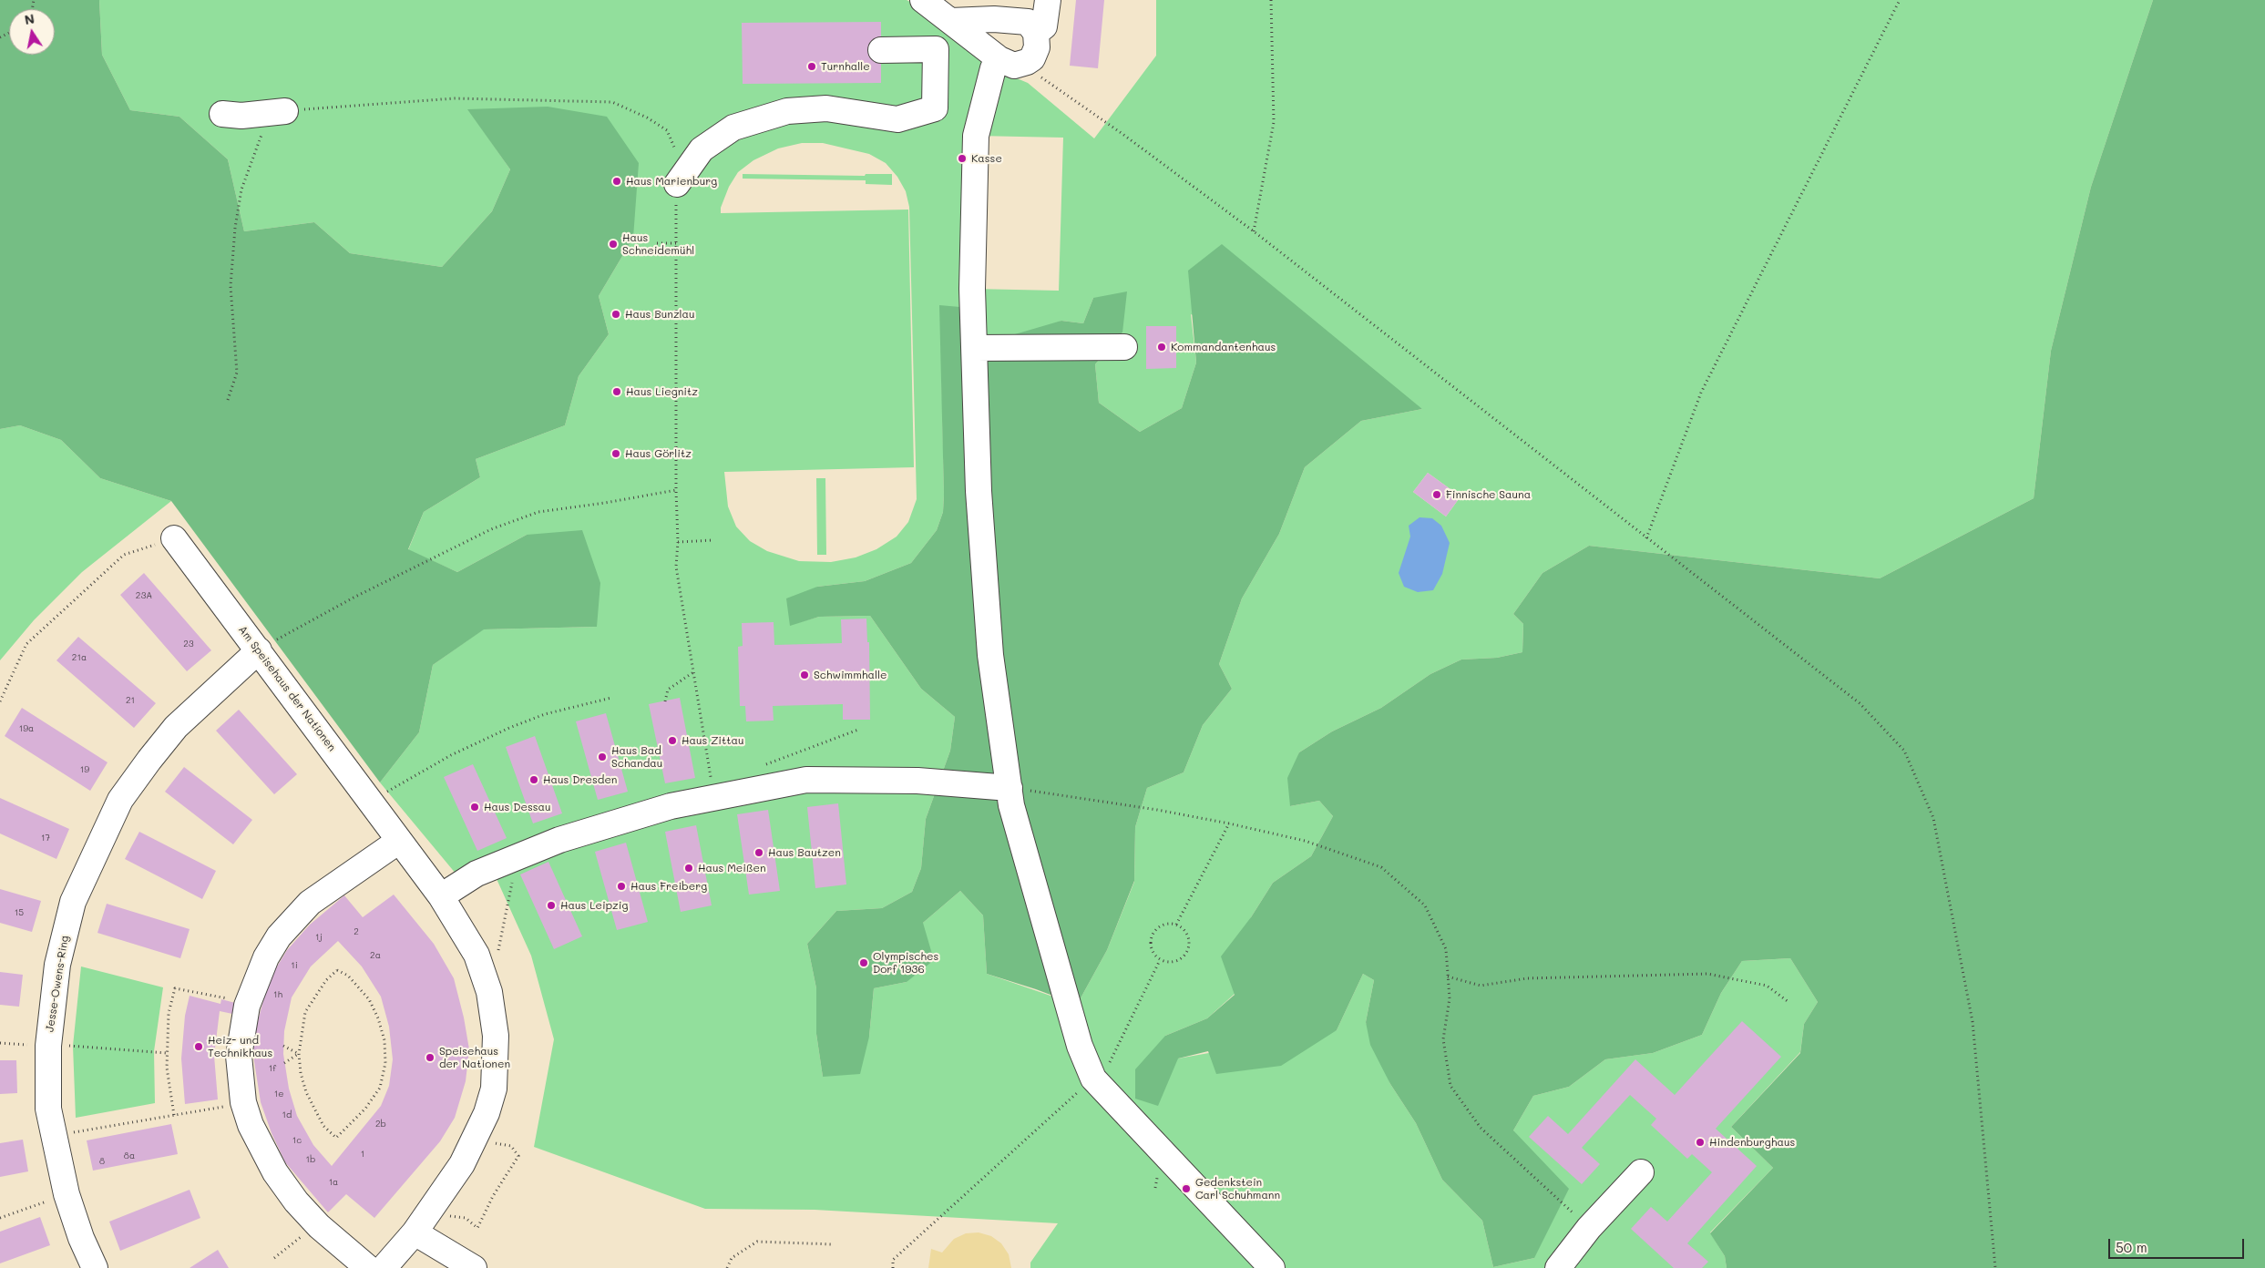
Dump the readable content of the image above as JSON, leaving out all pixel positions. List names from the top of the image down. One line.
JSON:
{"streets":{"street":["Am Speisehaus der Nationen","Jesse-Owens-Ring"]},"crossings":[["Am Speisehaus der Nationen","Jesse-Owens-Ring"]],"places":["Turnhalle","Kasse","Haus Marienburg","Haus Schneidemühl","Haus Bunzlau","Kommandantenhaus","Haus Liegnitz","Haus Görlitz","Finnische Sauna","Schwimmhalle","Haus Zittau","Haus Bad Schandau","Haus Dresden","Haus Dessau","Haus Bautzen","Haus Meißen","Haus Freiberg","Haus Leipzig","Olympisches Dorf 1936","Heiz- und Technikhaus","Speisehaus der Nationen","Hindenburghaus","Gedenkstein Carl Schuhmann"],"house_numbers":["23A","23","21a","21","19a","19","17","15","2","1j","2a","1i","1h","1f","1e","1d","2b","1c","1","8a","1b","8","1a"],"scale_bar":"50 m","north":"top"}
